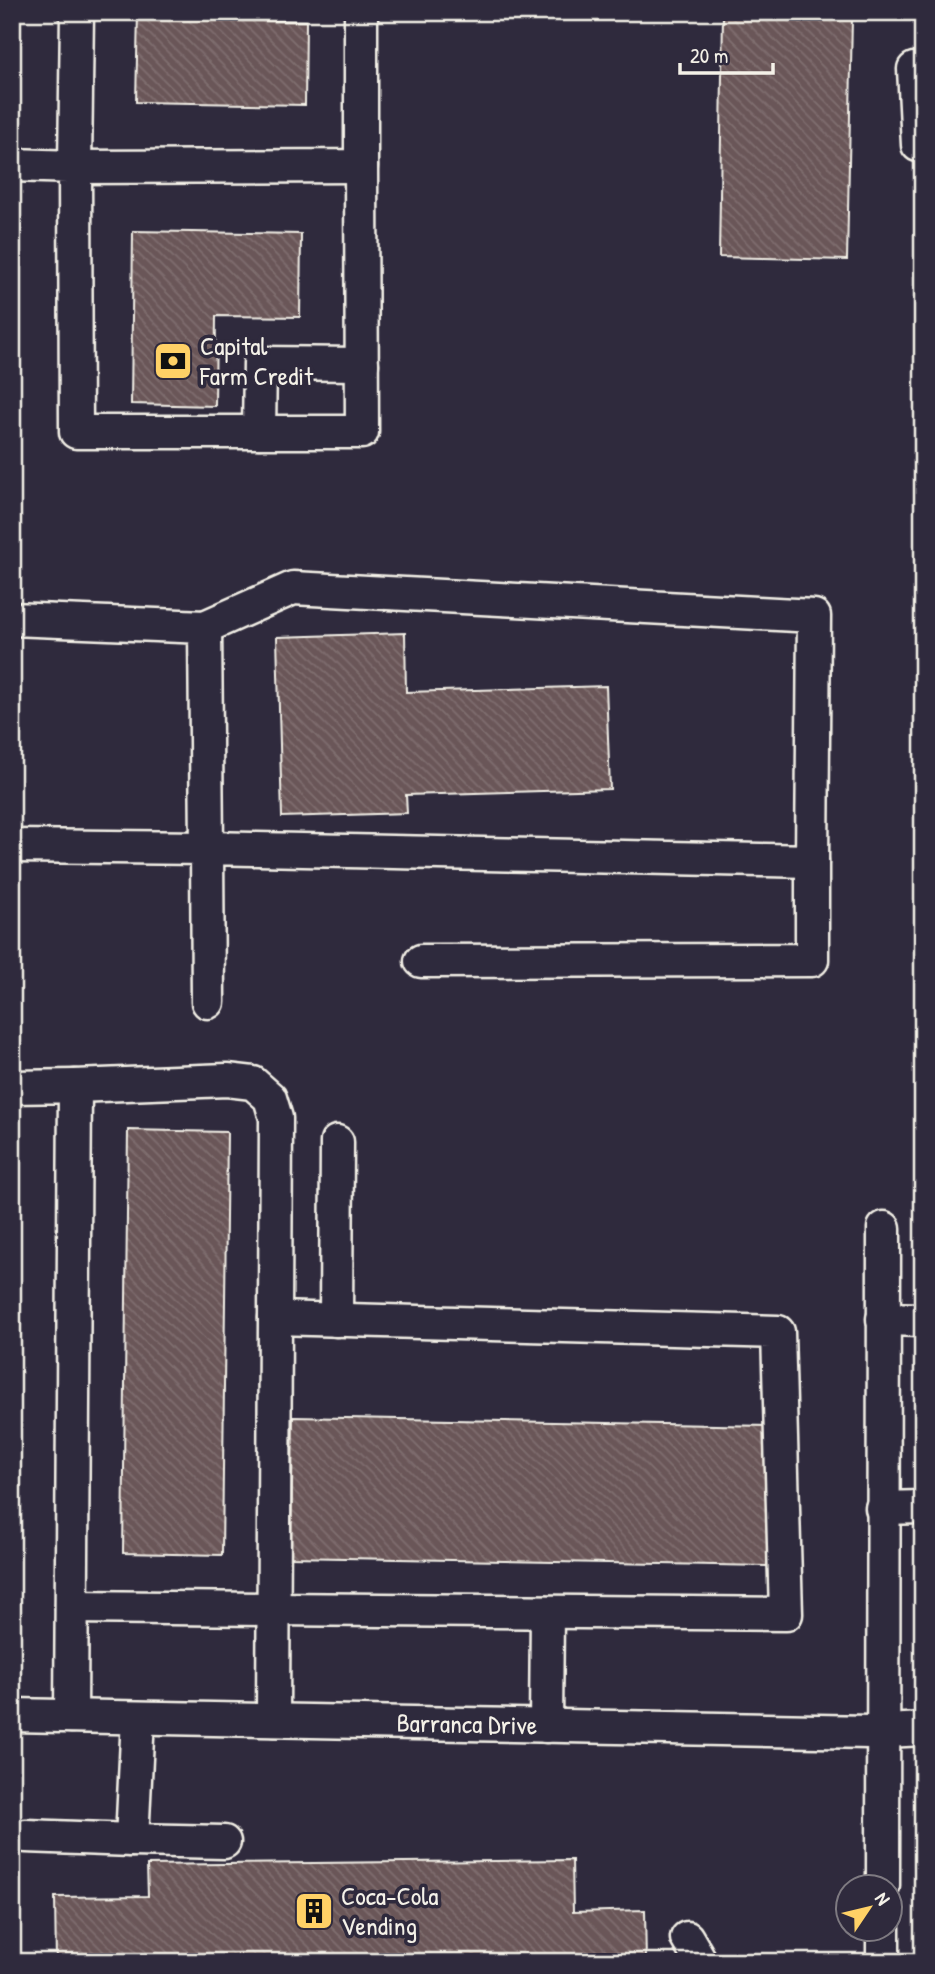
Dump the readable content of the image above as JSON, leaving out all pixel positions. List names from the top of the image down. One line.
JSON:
{"streets":{"street":["Barranca Drive"]},"places":{"bank":["Capital Farm Credit"],"building":["Coca-Cola Vending"]},"scale_bar":"20 m","north":"top right"}
